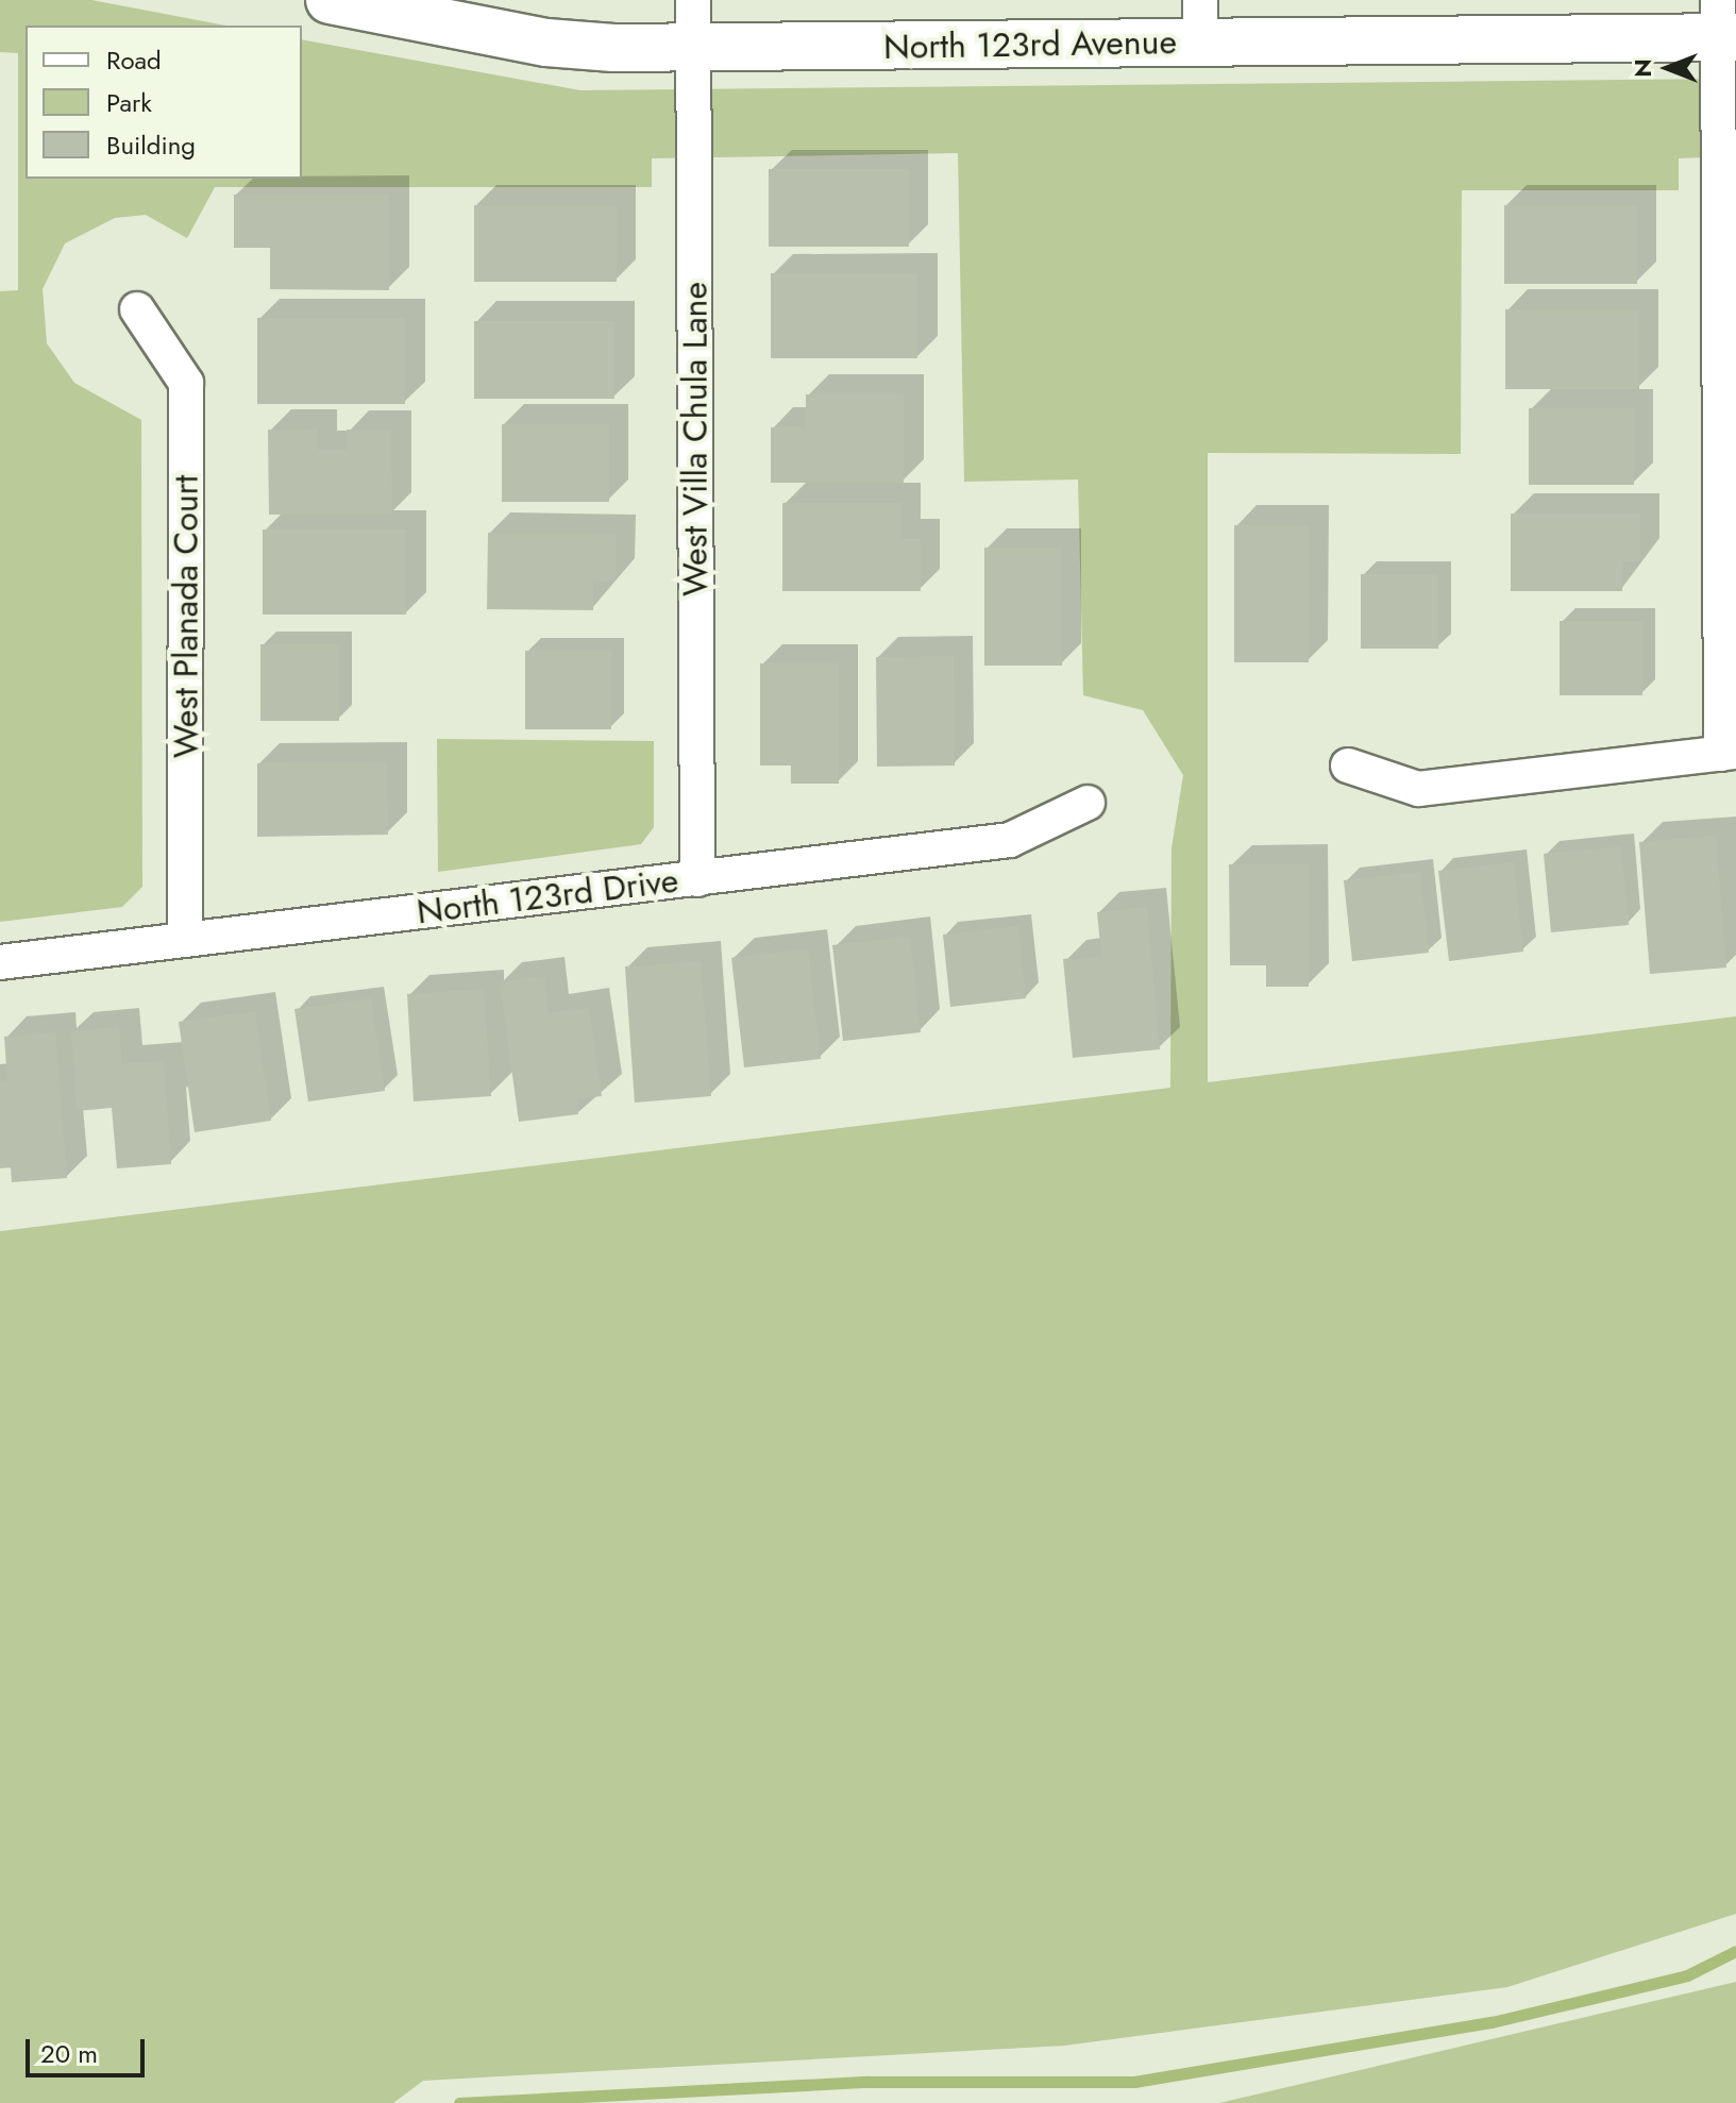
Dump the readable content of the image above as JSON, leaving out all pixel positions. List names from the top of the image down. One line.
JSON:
{"streets":{"street":["North 123rd Avenue","West Villa Chula Lane","West Planada Court","North 123rd Drive"]},"crossings":[["North 123rd Avenue","West Villa Chula Lane"],["West Villa Chula Lane","North 123rd Drive"],["West Planada Court","North 123rd Drive"]],"legend":["Road","Park","Building"],"scale_bar":"20 m","north":"left"}
